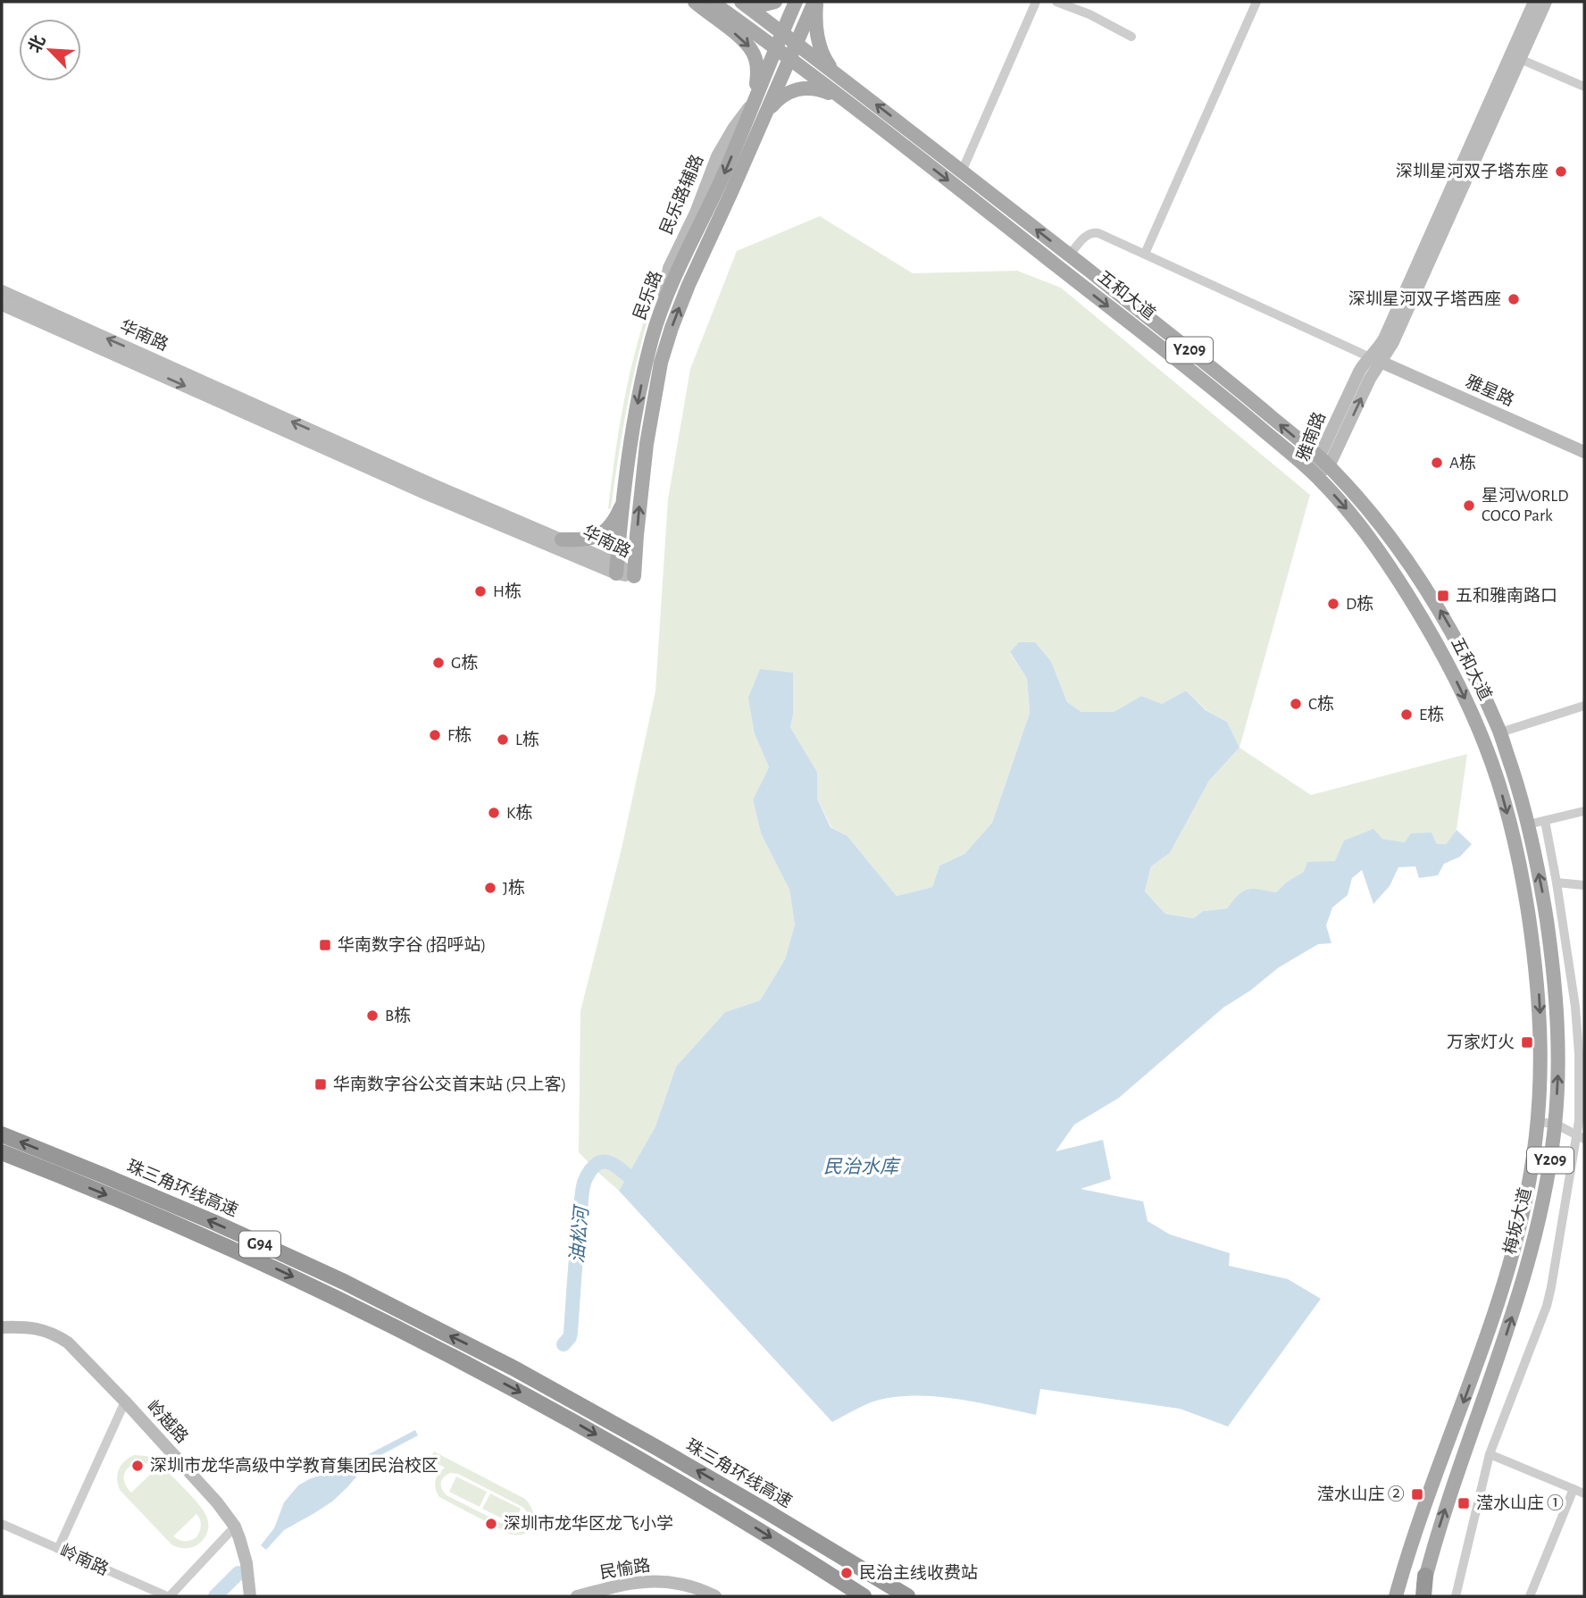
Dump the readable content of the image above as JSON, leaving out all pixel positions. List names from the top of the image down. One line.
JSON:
{"streets":{"highway":["珠三角环线高速","G94"],"main road":["民乐路","五和大道","Y209","梅坂大道"],"street":["华南路","雅星路","雅南路","岭越路","岭南路","民愉路"]},"crossings":[["民乐路","五和大道"],["民乐路","华南路"],["五和大道","雅南路"],["五和大道","梅坂大道"],["雅星路","雅南路"],["岭越路","岭南路"]],"water":["民治水库","油松河"],"places":{"other":["深圳星河双子塔东座","深圳星河双子塔西座","A栋","星河WORLD COCO Park","H栋","D栋","G栋","C栋","E栋","F栋","L栋","K栋","J栋","B栋","深圳市龙华高级中学教育集团民治校区","深圳市龙华区龙飞小学","民治主线收费站"],"transit":["五和雅南路口","华南数字谷 (招呼站)","万家灯火","华南数字谷公交首末站 (只上客)","滢水山庄 ②","滢水山庄 ①"]},"north":"top left"}
